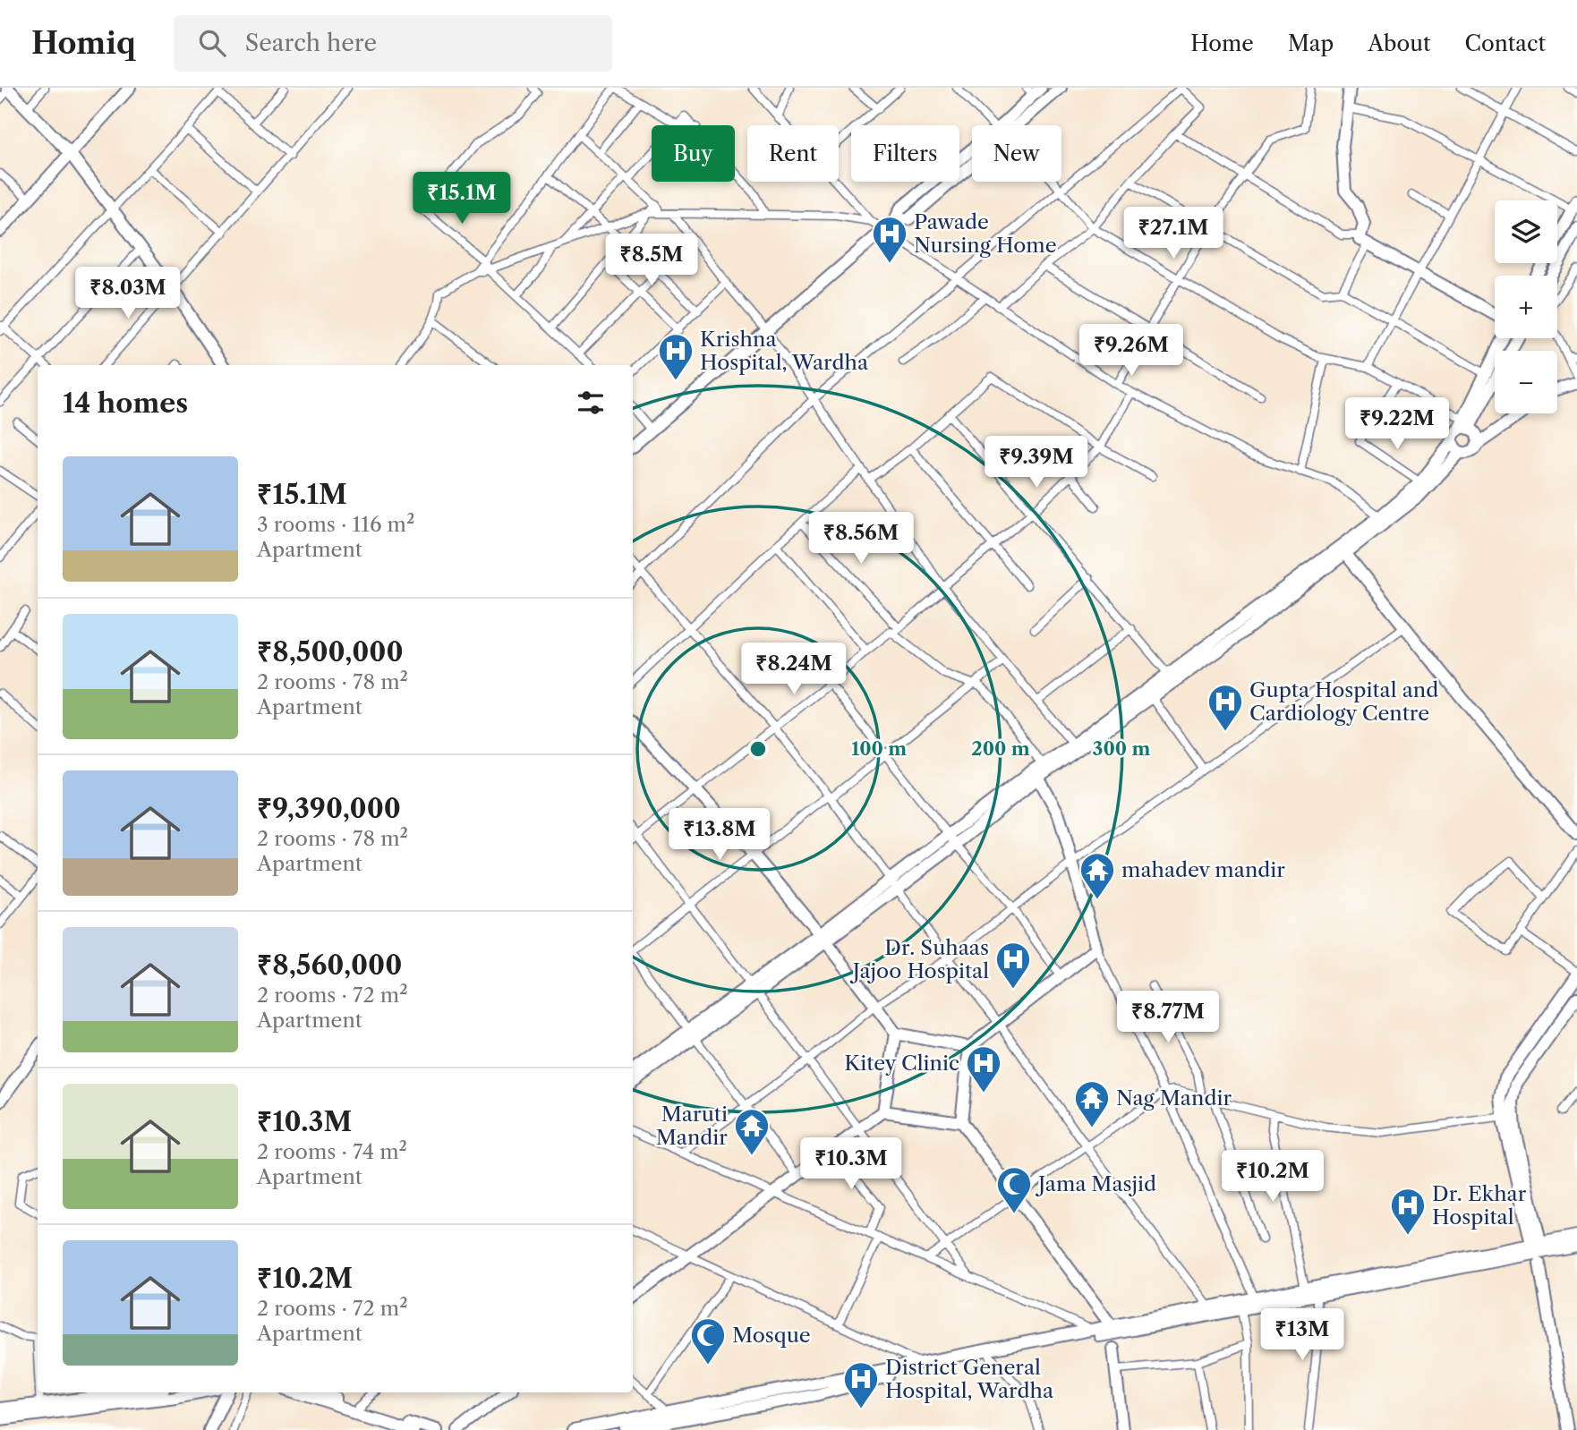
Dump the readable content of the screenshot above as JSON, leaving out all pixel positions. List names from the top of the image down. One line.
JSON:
{"places":{"hospital":["Pawade Nursing Home","Krishna Hospital, Wardha","Gupta Hospital and Cardiology Centre","Dr. Suhaas Jajoo Hospital","Kitey Clinic","Dr. Ekhar Hospital","District General Hospital, Wardha"],"temple":["mahadev mandir","Nag Mandir","Maruti Mandir"],"mosque":["Jama Masjid","Mosque"]},"page":{"header":"Homiq","search":"Search here","nav":["Home","Map","About","Contact"],"chip":["Buy","Rent","Filters","New"],"price":["₹15.1M","₹27.1M","₹8.5M","₹8.03M","₹9.26M","₹9.22M","₹9.39M","₹8.56M","₹8.24M","₹13.8M","₹8.77M","₹10.3M","₹10.2M","₹13M"],"map_buttons":["+","−"],"heading":"14 homes","list":[{"name":"₹15.1M","note":"3 rooms · 116 m² · Apartment"},{"name":"₹8,500,000","note":"2 rooms · 78 m² · Apartment"},{"name":"₹9,390,000","note":"2 rooms · 78 m² · Apartment"},{"name":"₹8,560,000","note":"2 rooms · 72 m² · Apartment"},{"name":"₹10.3M","note":"2 rooms · 74 m² · Apartment"},{"name":"₹10.2M","note":"2 rooms · 72 m² · Apartment"}]},"rings":["100 m","200 m","300 m"]}
